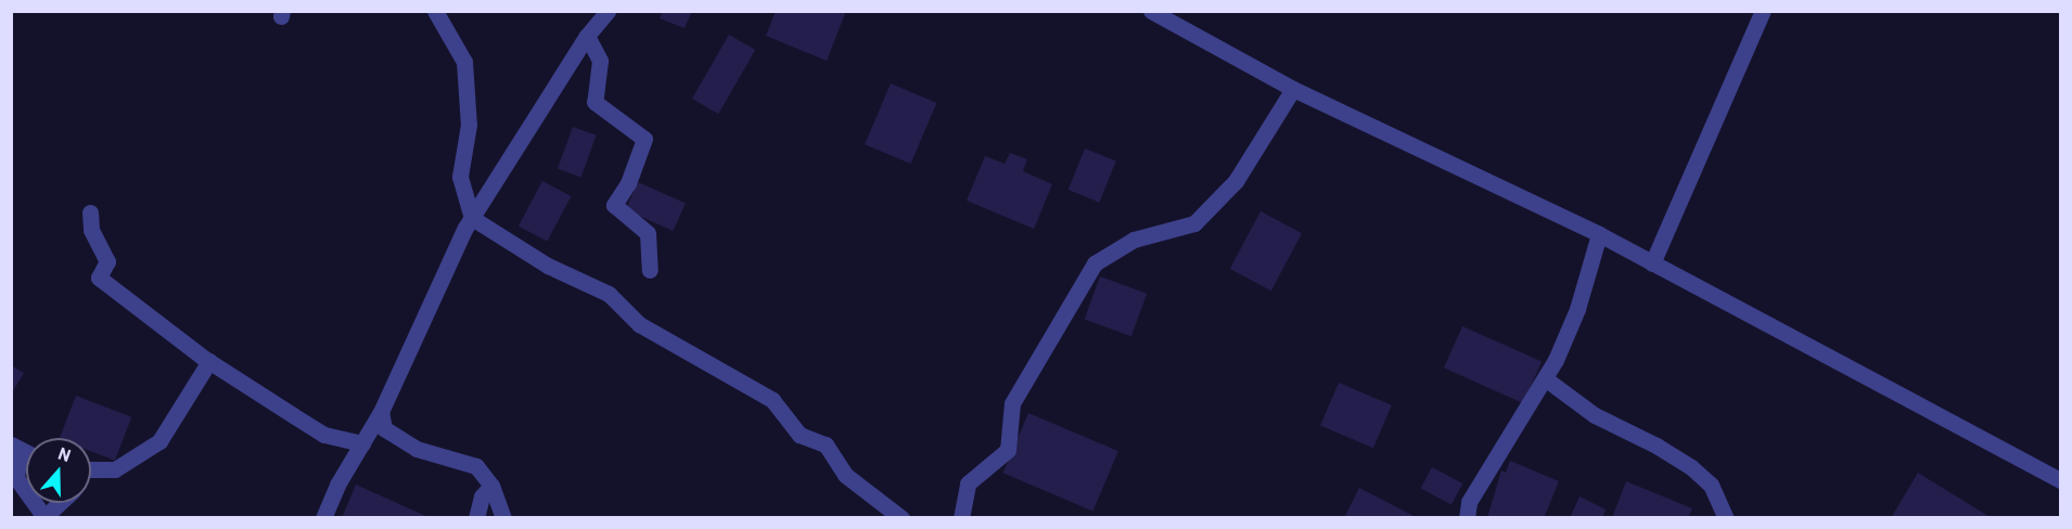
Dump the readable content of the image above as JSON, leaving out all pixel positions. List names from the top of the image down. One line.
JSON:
{"north":"top"}
